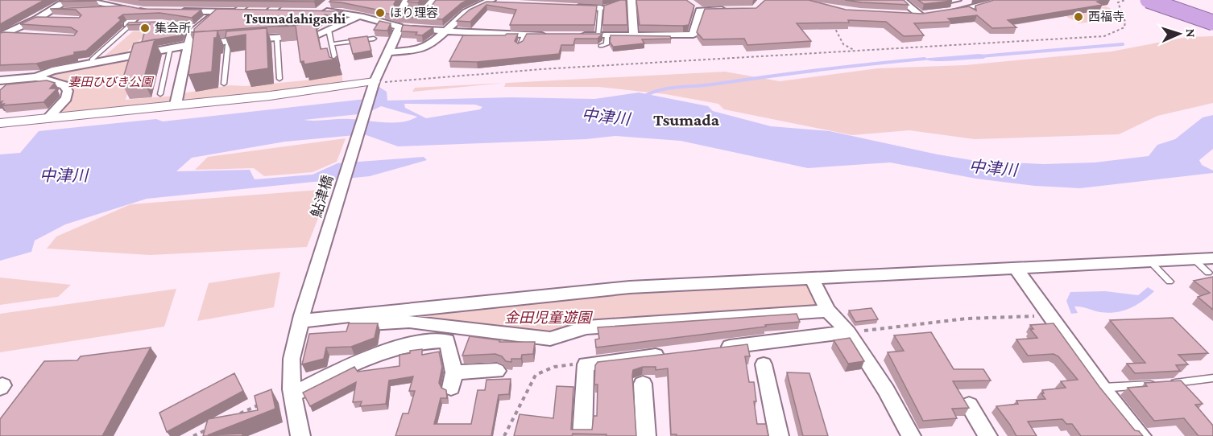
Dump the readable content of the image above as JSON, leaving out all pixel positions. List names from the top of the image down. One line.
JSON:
{"streets":{"street":["鮎津橋"]},"districts":["Tsumadahigashi","Tsumada"],"water":["中津川"],"parks":["妻田ひびき公園","金田児童遊園"],"places":["ほり理容","西福寺","集会所"],"north":"right"}
